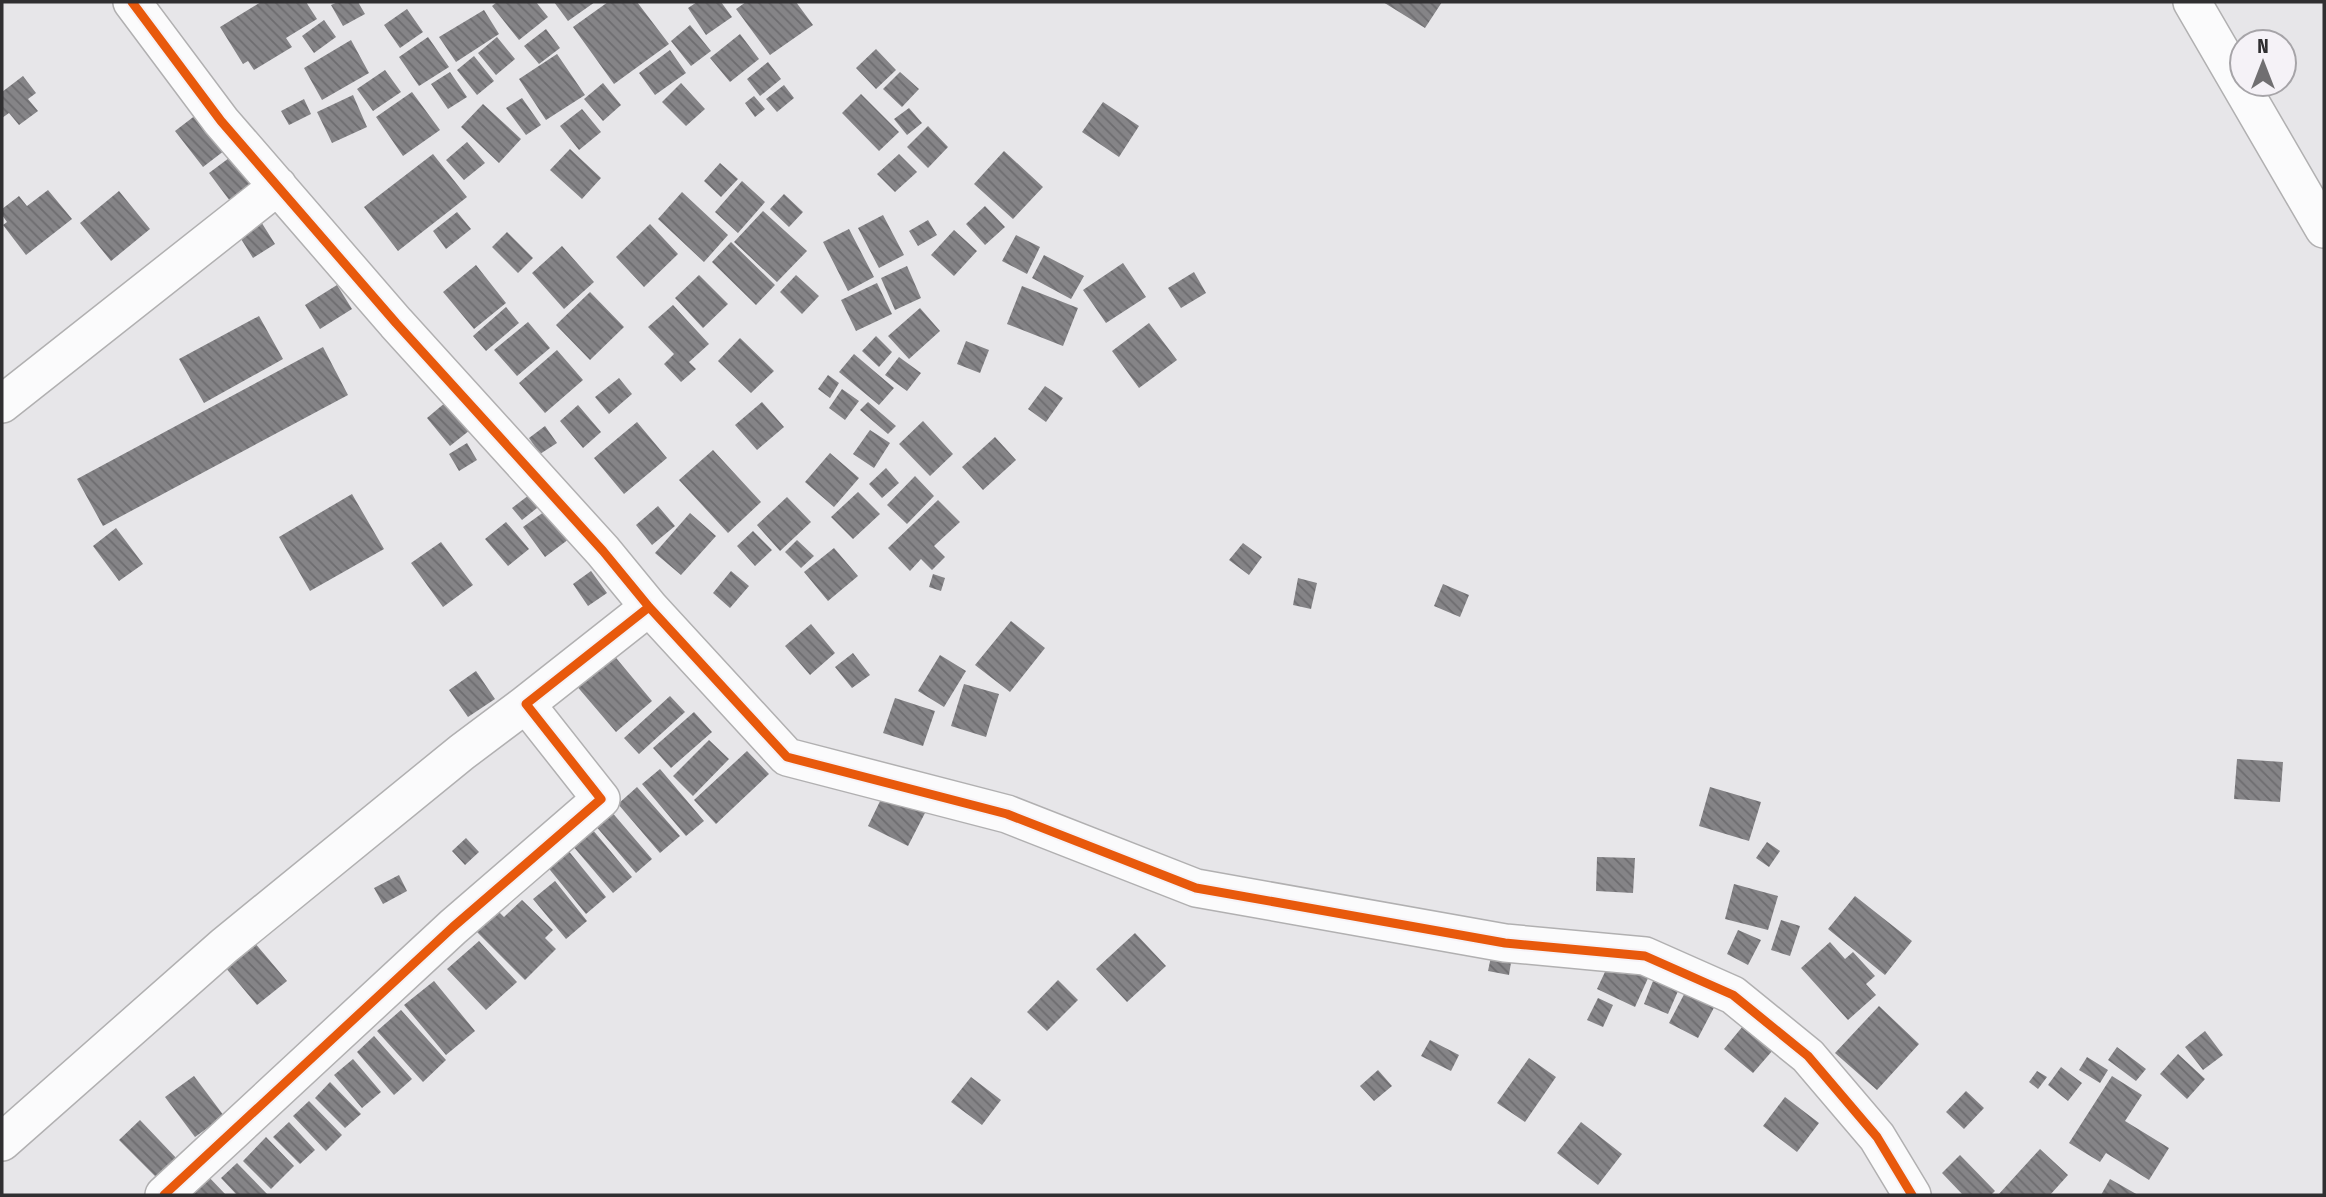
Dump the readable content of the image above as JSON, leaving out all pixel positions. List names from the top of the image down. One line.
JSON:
{"north":"top"}
